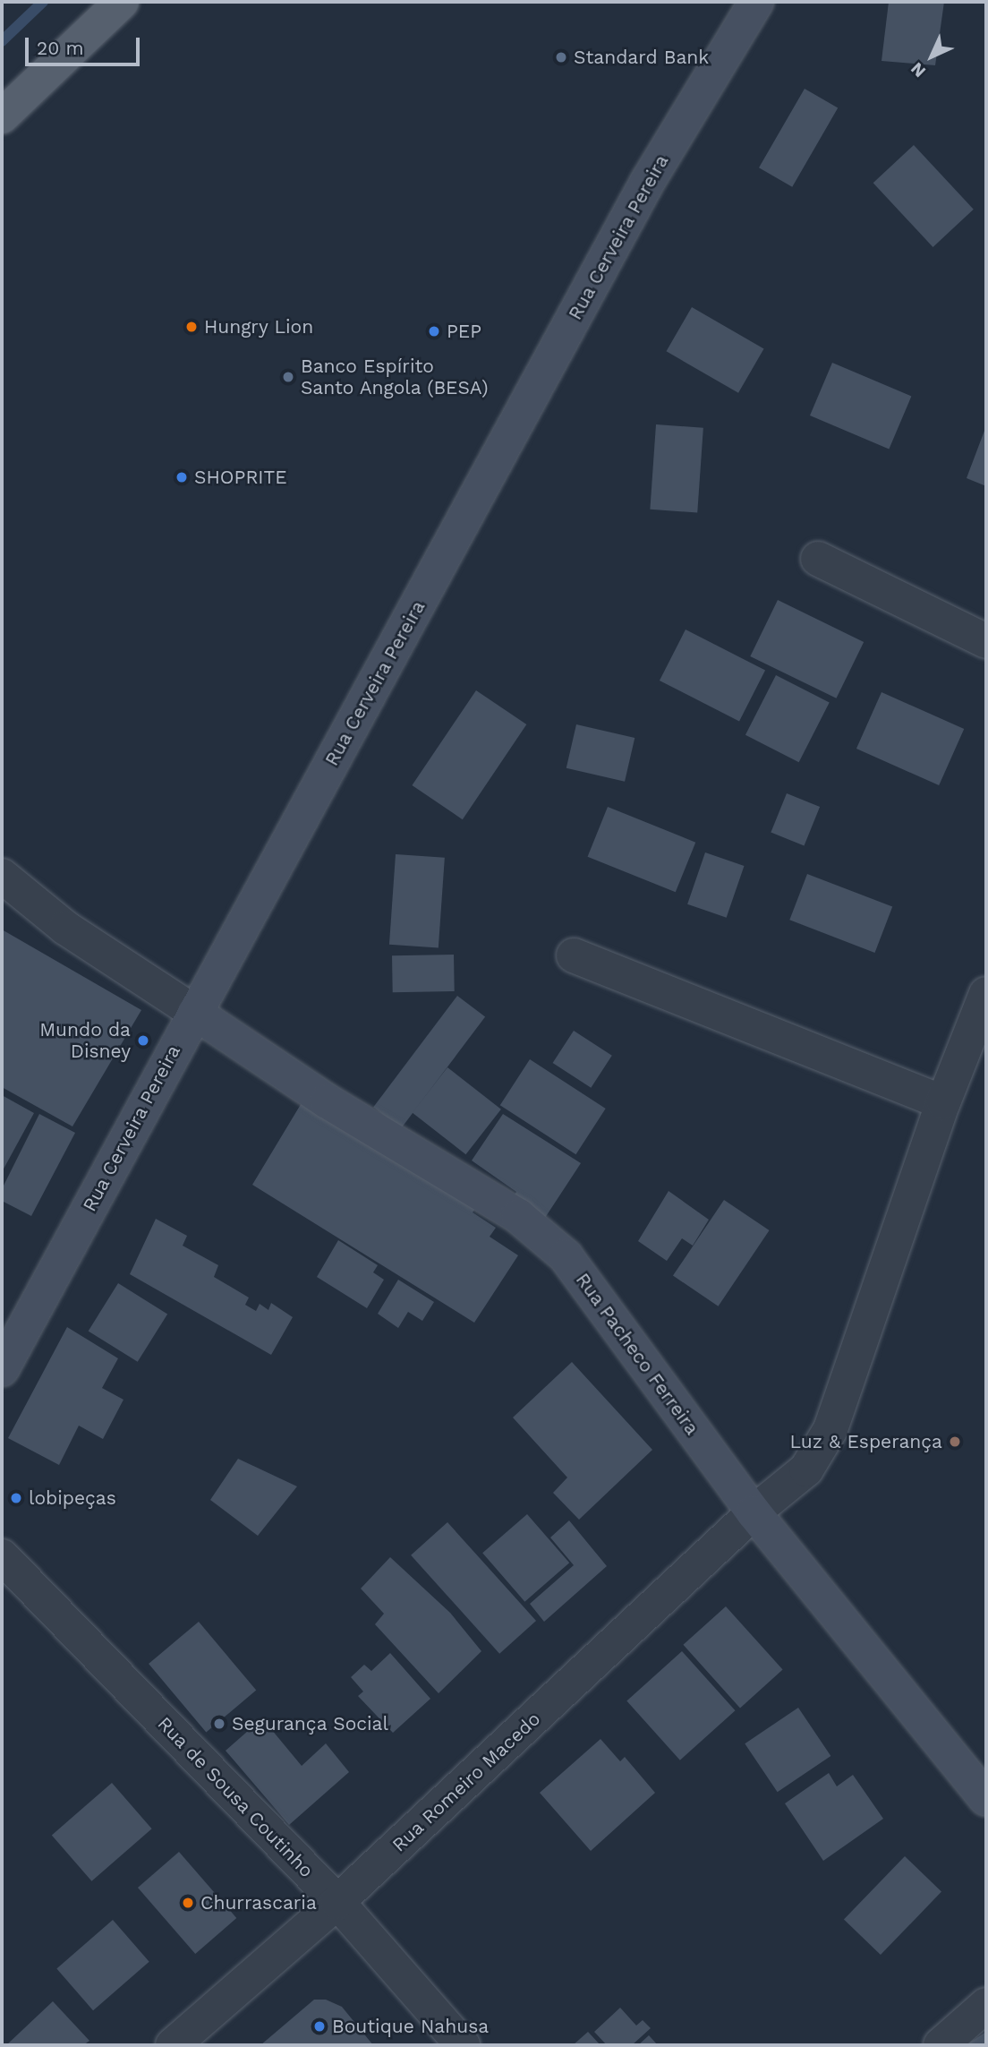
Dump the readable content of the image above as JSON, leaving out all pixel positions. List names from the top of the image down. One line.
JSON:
{"streets":{"main road":["Rua Cerveira Pereira","Rua Pacheco Ferreira"],"street":["Rua Romeiro Macedo","Rua de Sousa Coutinho"]},"crossings":[["Rua Cerveira Pereira","Rua Pacheco Ferreira"],["Rua Pacheco Ferreira","Rua Romeiro Macedo"],["Rua Romeiro Macedo","Rua de Sousa Coutinho"]],"places":["Standard Bank","Hungry Lion","PEP","Banco Espírito Santo Angola (BESA)","SHOPRITE","Mundo da Disney","Luz & Esperança","lobipeças","Segurança Social","Churrascaria","Boutique Nahusa"],"scale_bar":"20 m","north":"bottom left"}
